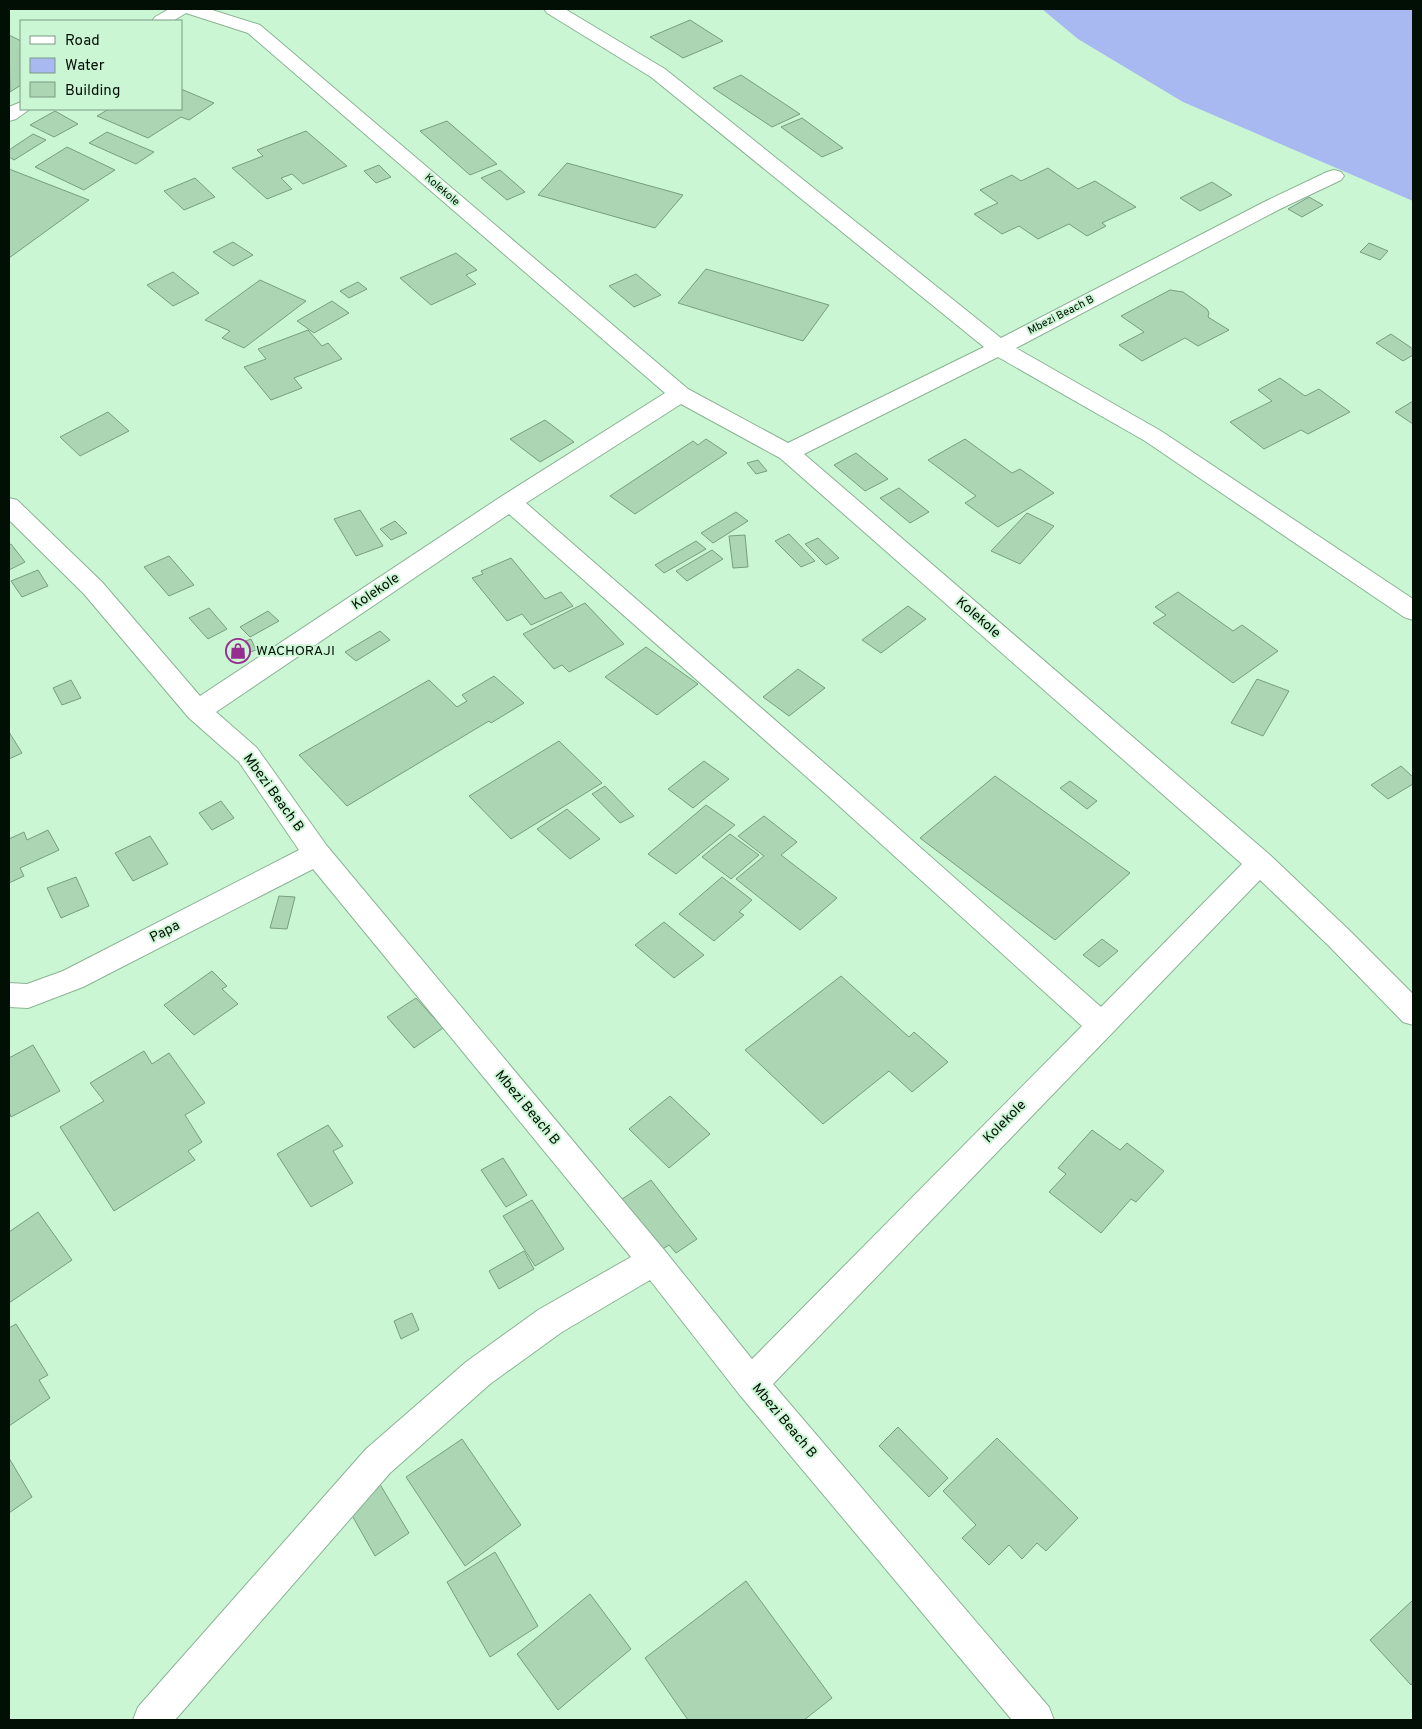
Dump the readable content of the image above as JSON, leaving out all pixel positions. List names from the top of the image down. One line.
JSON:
{"streets":{"street":["Kolekole","Mbezi Beach B","Papa"]},"crossings":[["Kolekole","Mbezi Beach B"],["Mbezi Beach B","Papa"]],"places":{"shop":["WACHORAJI"]},"legend":["Road","Water","Building"]}
